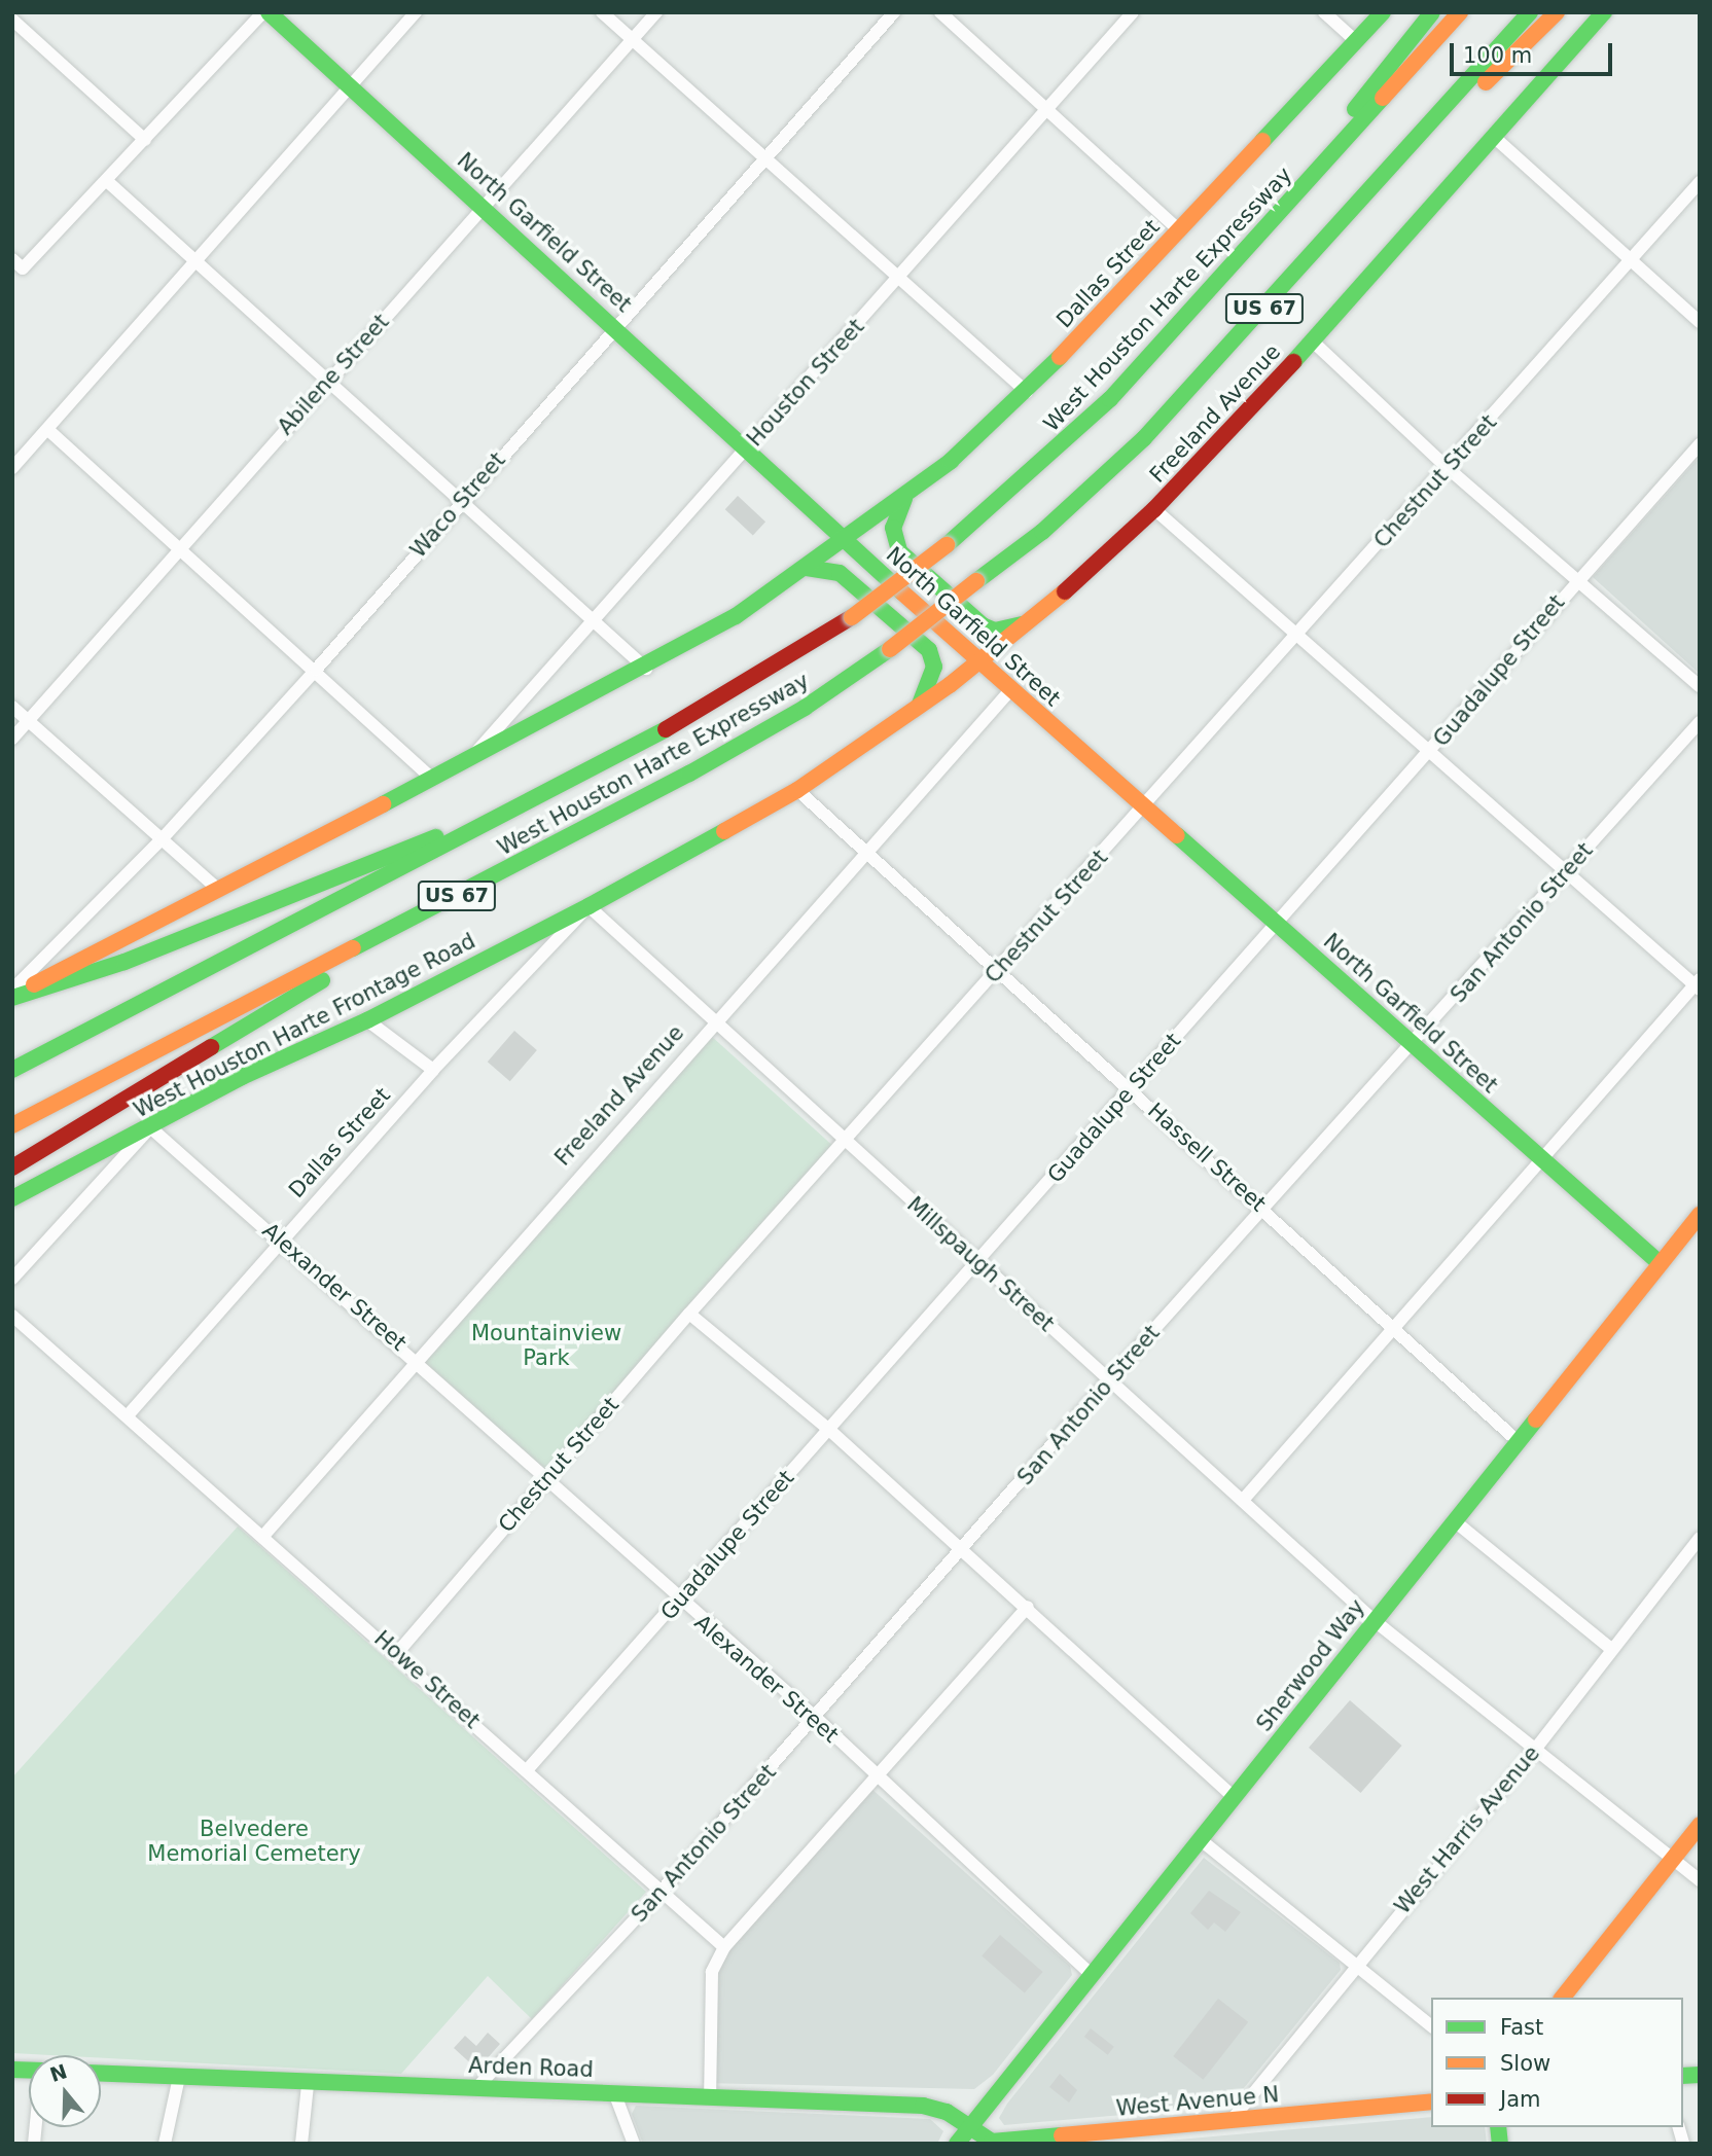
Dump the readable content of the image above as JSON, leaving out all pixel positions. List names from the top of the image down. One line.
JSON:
{"streets":{"main road":["North Garfield Street","Dallas Street","West Houston Harte Expressway","US 67","Freeland Avenue","West Houston Harte Frontage Road","Sherwood Way","Arden Road","West Avenue N"],"street":["Abilene Street","Houston Street","Chestnut Street","Waco Street","Guadalupe Street","San Antonio Street","Hassell Street","Millspaugh Street","Alexander Street","Howe Street","West Harris Avenue"]},"crossings":[["North Garfield Street","Dallas Street"],["North Garfield Street","Abilene Street"],["North Garfield Street","Houston Street"],["North Garfield Street","Freeland Avenue"],["North Garfield Street","Chestnut Street"],["North Garfield Street","Waco Street"],["North Garfield Street","Guadalupe Street"],["North Garfield Street","San Antonio Street"],["North Garfield Street","West Houston Harte Frontage Road"],["North Garfield Street","Sherwood Way"],["Dallas Street","West Houston Harte Frontage Road"],["Dallas Street","Millspaugh Street"],["Dallas Street","Alexander Street"],["Dallas Street","Howe Street"],["Freeland Avenue","West Houston Harte Frontage Road"],["Freeland Avenue","Hassell Street"],["Freeland Avenue","Millspaugh Street"],["Freeland Avenue","Alexander Street"],["Freeland Avenue","Howe Street"],["Chestnut Street","Hassell Street"],["Chestnut Street","Millspaugh Street"],["Chestnut Street","Alexander Street"],["Chestnut Street","Howe Street"],["Guadalupe Street","Hassell Street"],["Guadalupe Street","Millspaugh Street"],["Guadalupe Street","Alexander Street"],["Guadalupe Street","Howe Street"],["San Antonio Street","Hassell Street"],["San Antonio Street","Millspaugh Street"],["San Antonio Street","Alexander Street"],["San Antonio Street","Howe Street"],["San Antonio Street","Arden Road"],["West Houston Harte Frontage Road","Hassell Street"],["West Houston Harte Frontage Road","Millspaugh Street"],["West Houston Harte Frontage Road","Alexander Street"],["Hassell Street","Sherwood Way"],["Millspaugh Street","Sherwood Way"],["Millspaugh Street","West Harris Avenue"],["Alexander Street","Sherwood Way"],["Sherwood Way","Arden Road"],["Sherwood Way","West Avenue N"],["West Harris Avenue","West Avenue N"],["Arden Road","West Avenue N"]],"parks":["Mountainview Park","Belvedere Memorial Cemetery"],"legend":["Fast","Slow","Jam"],"scale_bar":"100 m","north":"top"}
